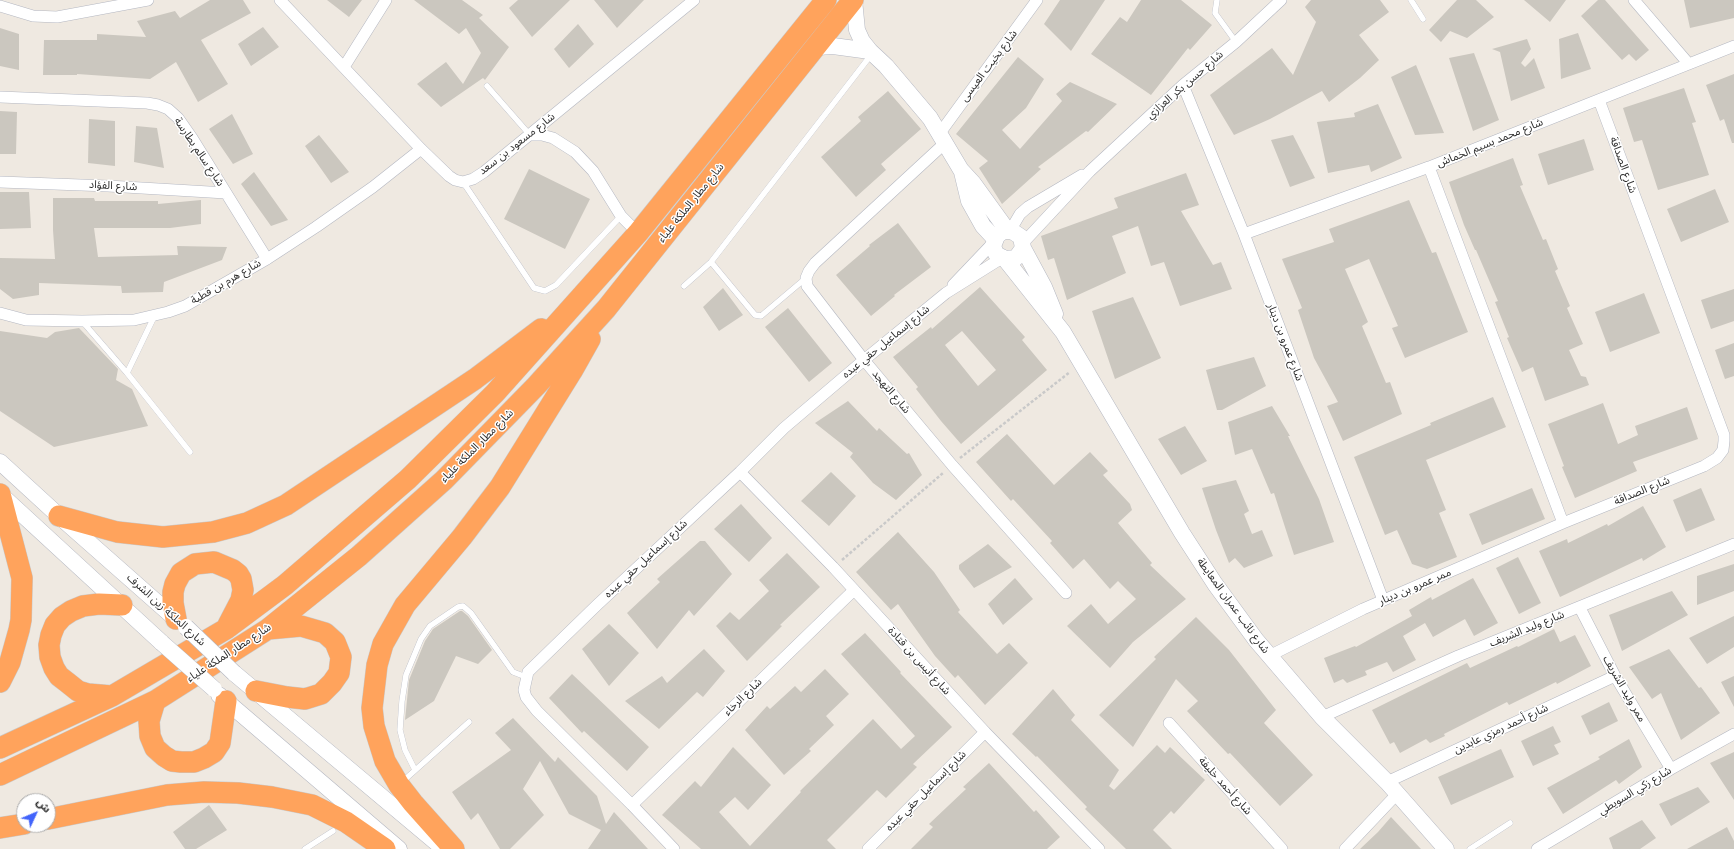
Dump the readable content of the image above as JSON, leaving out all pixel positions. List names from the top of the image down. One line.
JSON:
{"streets":{"highway":["شارع مطار الملكة علياء"],"street":["شارع بخيت العيسى","شارع حسن بكر العزازي","شارع محمد بسيم الخماش","شارع مسعود بن سعد","شارع سالم بطارسة","شارع الصداقة","شارع الفؤاد","شارع هرم بن قطبة","شارع إسماعيل حقي عبده","شارع عمرو بن دينار","شارع التهجد","ممر عمرو بن دينار","شارع نائب عمران المعايطة","شارع الملكة زين الشرف","شارع وليد الشريف","شارع أنيس بن قتادة","ممر وليد الشريف","شارع الرخاء","شارع أحمد رمزي عابدين","شارع أحمد خليفة","شارع زكي السويطي"]},"crossings":[["شارع حسن بكر العزازي","شارع إسماعيل حقي عبده"],["شارع حسن بكر العزازي","شارع عمرو بن دينار"],["شارع حسن بكر العزازي","شارع نائب عمران المعايطة"],["شارع محمد بسيم الخماش","شارع الصداقة"],["شارع محمد بسيم الخماش","شارع عمرو بن دينار"],["شارع سالم بطارسة","شارع الفؤاد"],["شارع سالم بطارسة","شارع هرم بن قطبة"],["شارع الصداقة","ممر عمرو بن دينار"],["شارع إسماعيل حقي عبده","شارع التهجد"],["شارع إسماعيل حقي عبده","شارع نائب عمران المعايطة"],["شارع إسماعيل حقي عبده","شارع أنيس بن قتادة"],["شارع عمرو بن دينار","ممر عمرو بن دينار"],["ممر عمرو بن دينار","شارع نائب عمران المعايطة"],["شارع نائب عمران المعايطة","شارع وليد الشريف"],["شارع نائب عمران المعايطة","شارع أحمد رمزي عابدين"],["شارع وليد الشريف","ممر وليد الشريف"],["شارع أنيس بن قتادة","شارع الرخاء"],["ممر وليد الشريف","شارع أحمد رمزي عابدين"],["ممر وليد الشريف","شارع زكي السويطي"]],"north":"top right"}
